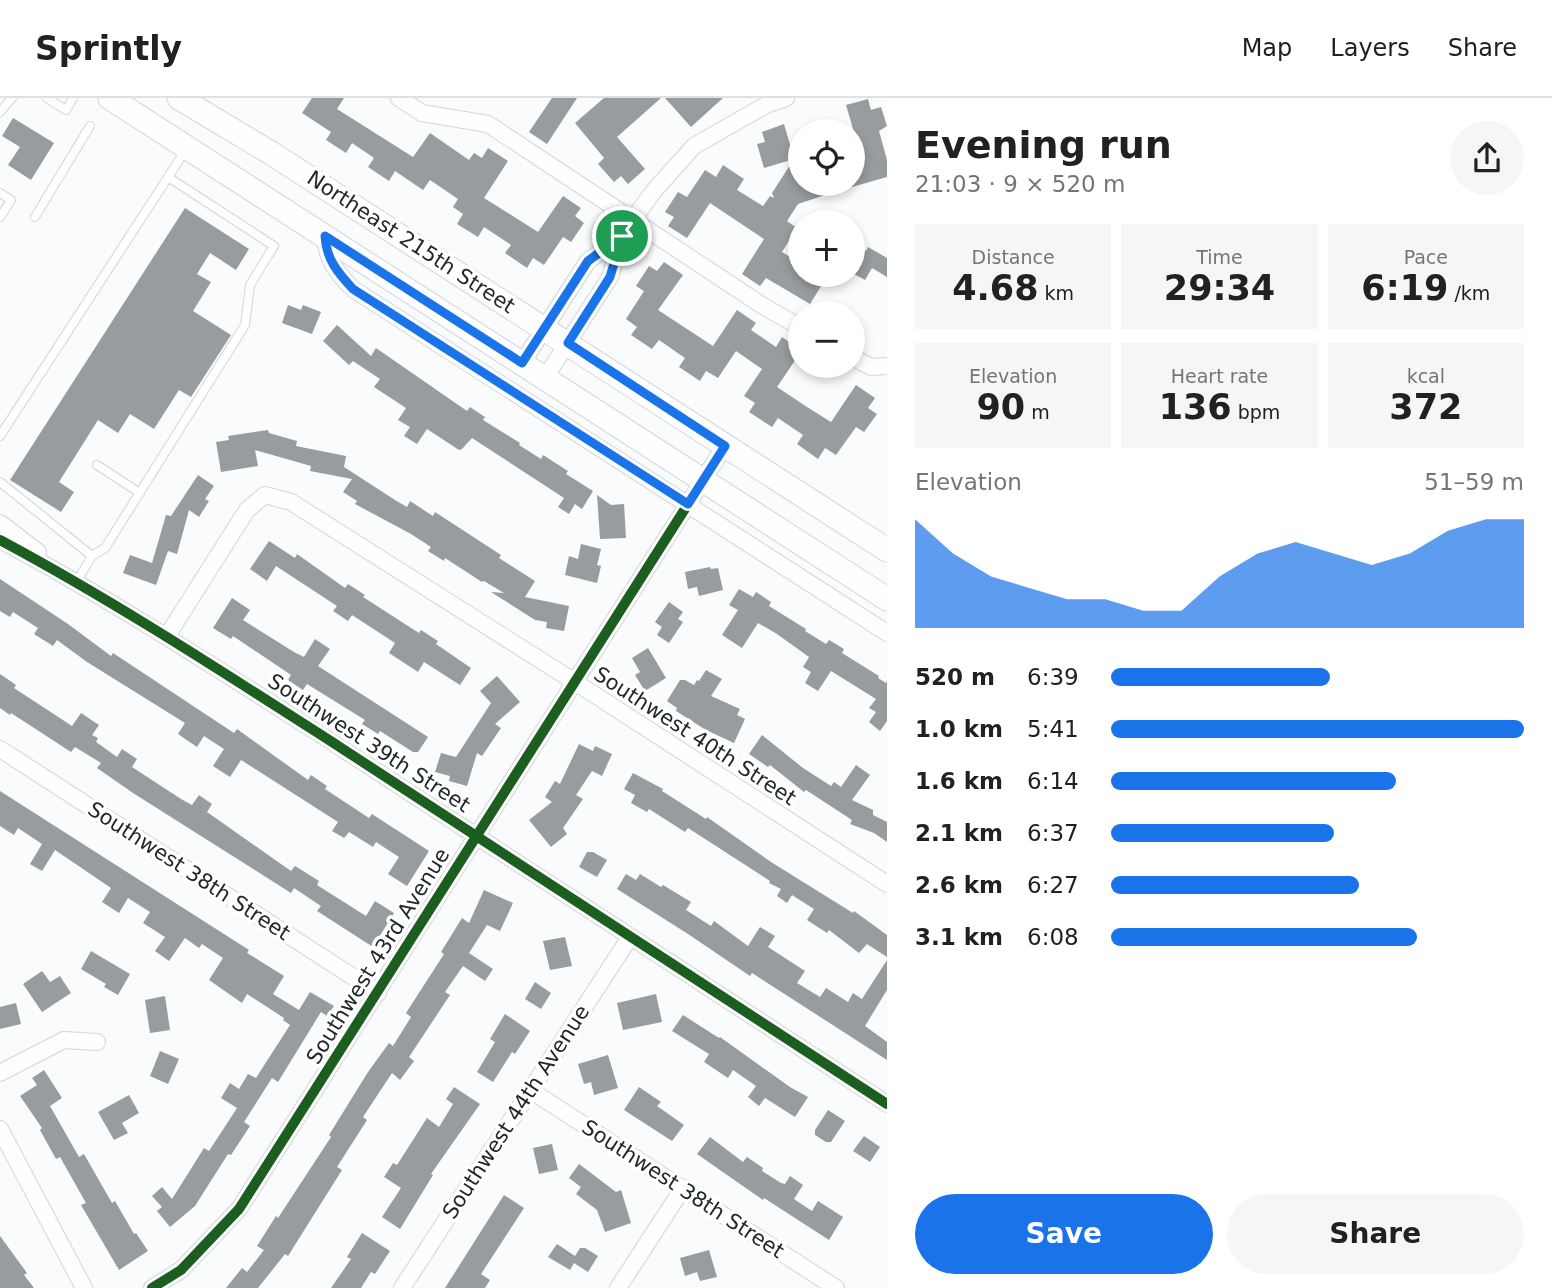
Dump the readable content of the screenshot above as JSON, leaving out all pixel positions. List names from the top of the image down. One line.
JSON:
{"streets":{"street":["Northeast 215th Street","Southwest 40th Street","Southwest 39th Street","Southwest 38th Street","Southwest 43rd Avenue","Southwest 44th Avenue"]},"crossings":[["Northeast 215th Street","Southwest 43rd Avenue"],["Southwest 40th Street","Southwest 39th Street"],["Southwest 40th Street","Southwest 43rd Avenue"],["Southwest 39th Street","Southwest 43rd Avenue"],["Southwest 39th Street","Southwest 44th Avenue"],["Southwest 38th Street","Southwest 43rd Avenue"],["Southwest 38th Street","Southwest 44th Avenue"]],"page":{"header":"Sprintly","nav":["Map","Layers","Share"],"heading":["Evening run","21:03 · 9 × 520 m"],"map_buttons":["+","−"],"stats":[["Distance","4.68 km"],["Time","29:34"],["Pace","6:19 /km"],["Elevation","90 m"],["Heart rate","136 bpm"],["kcal","372"]],"chart":["Elevation","51–59 m"],"list":[{"name":"520 m","note":"6:39"},{"name":"1.0 km","note":"5:41"},{"name":"1.6 km","note":"6:14"},{"name":"2.1 km","note":"6:37"},{"name":"2.6 km","note":"6:27"},{"name":"3.1 km","note":"6:08"}],"buttons":["Save","Share"]}}
